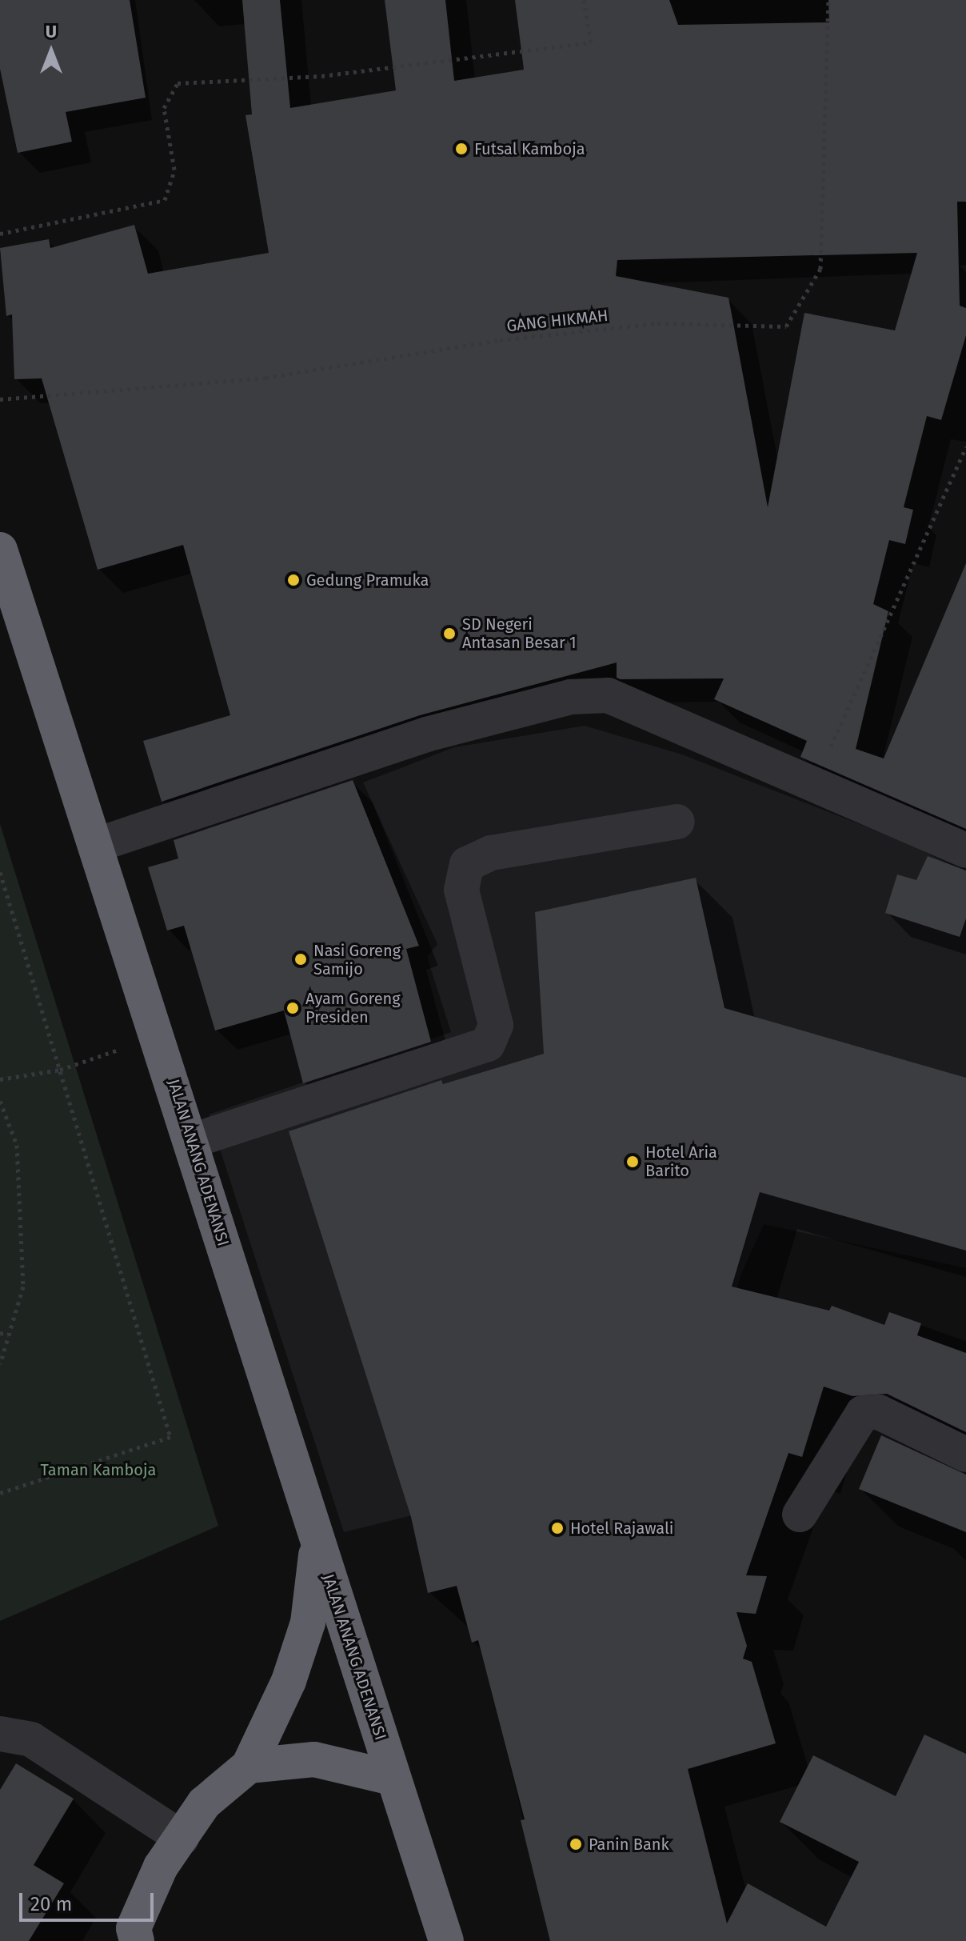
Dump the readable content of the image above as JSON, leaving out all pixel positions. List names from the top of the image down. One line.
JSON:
{"streets":{"highway":["JALAN ANANG ADENANSI"],"path":["GANG HIKMAH"]},"parks":["Taman Kamboja"],"places":["Futsal Kamboja","Gedung Pramuka","SD Negeri Antasan Besar 1","Nasi Goreng Samijo","Ayam Goreng Presiden","Hotel Aria Barito","Hotel Rajawali","Panin Bank"],"scale_bar":"20 m","north":"top"}
